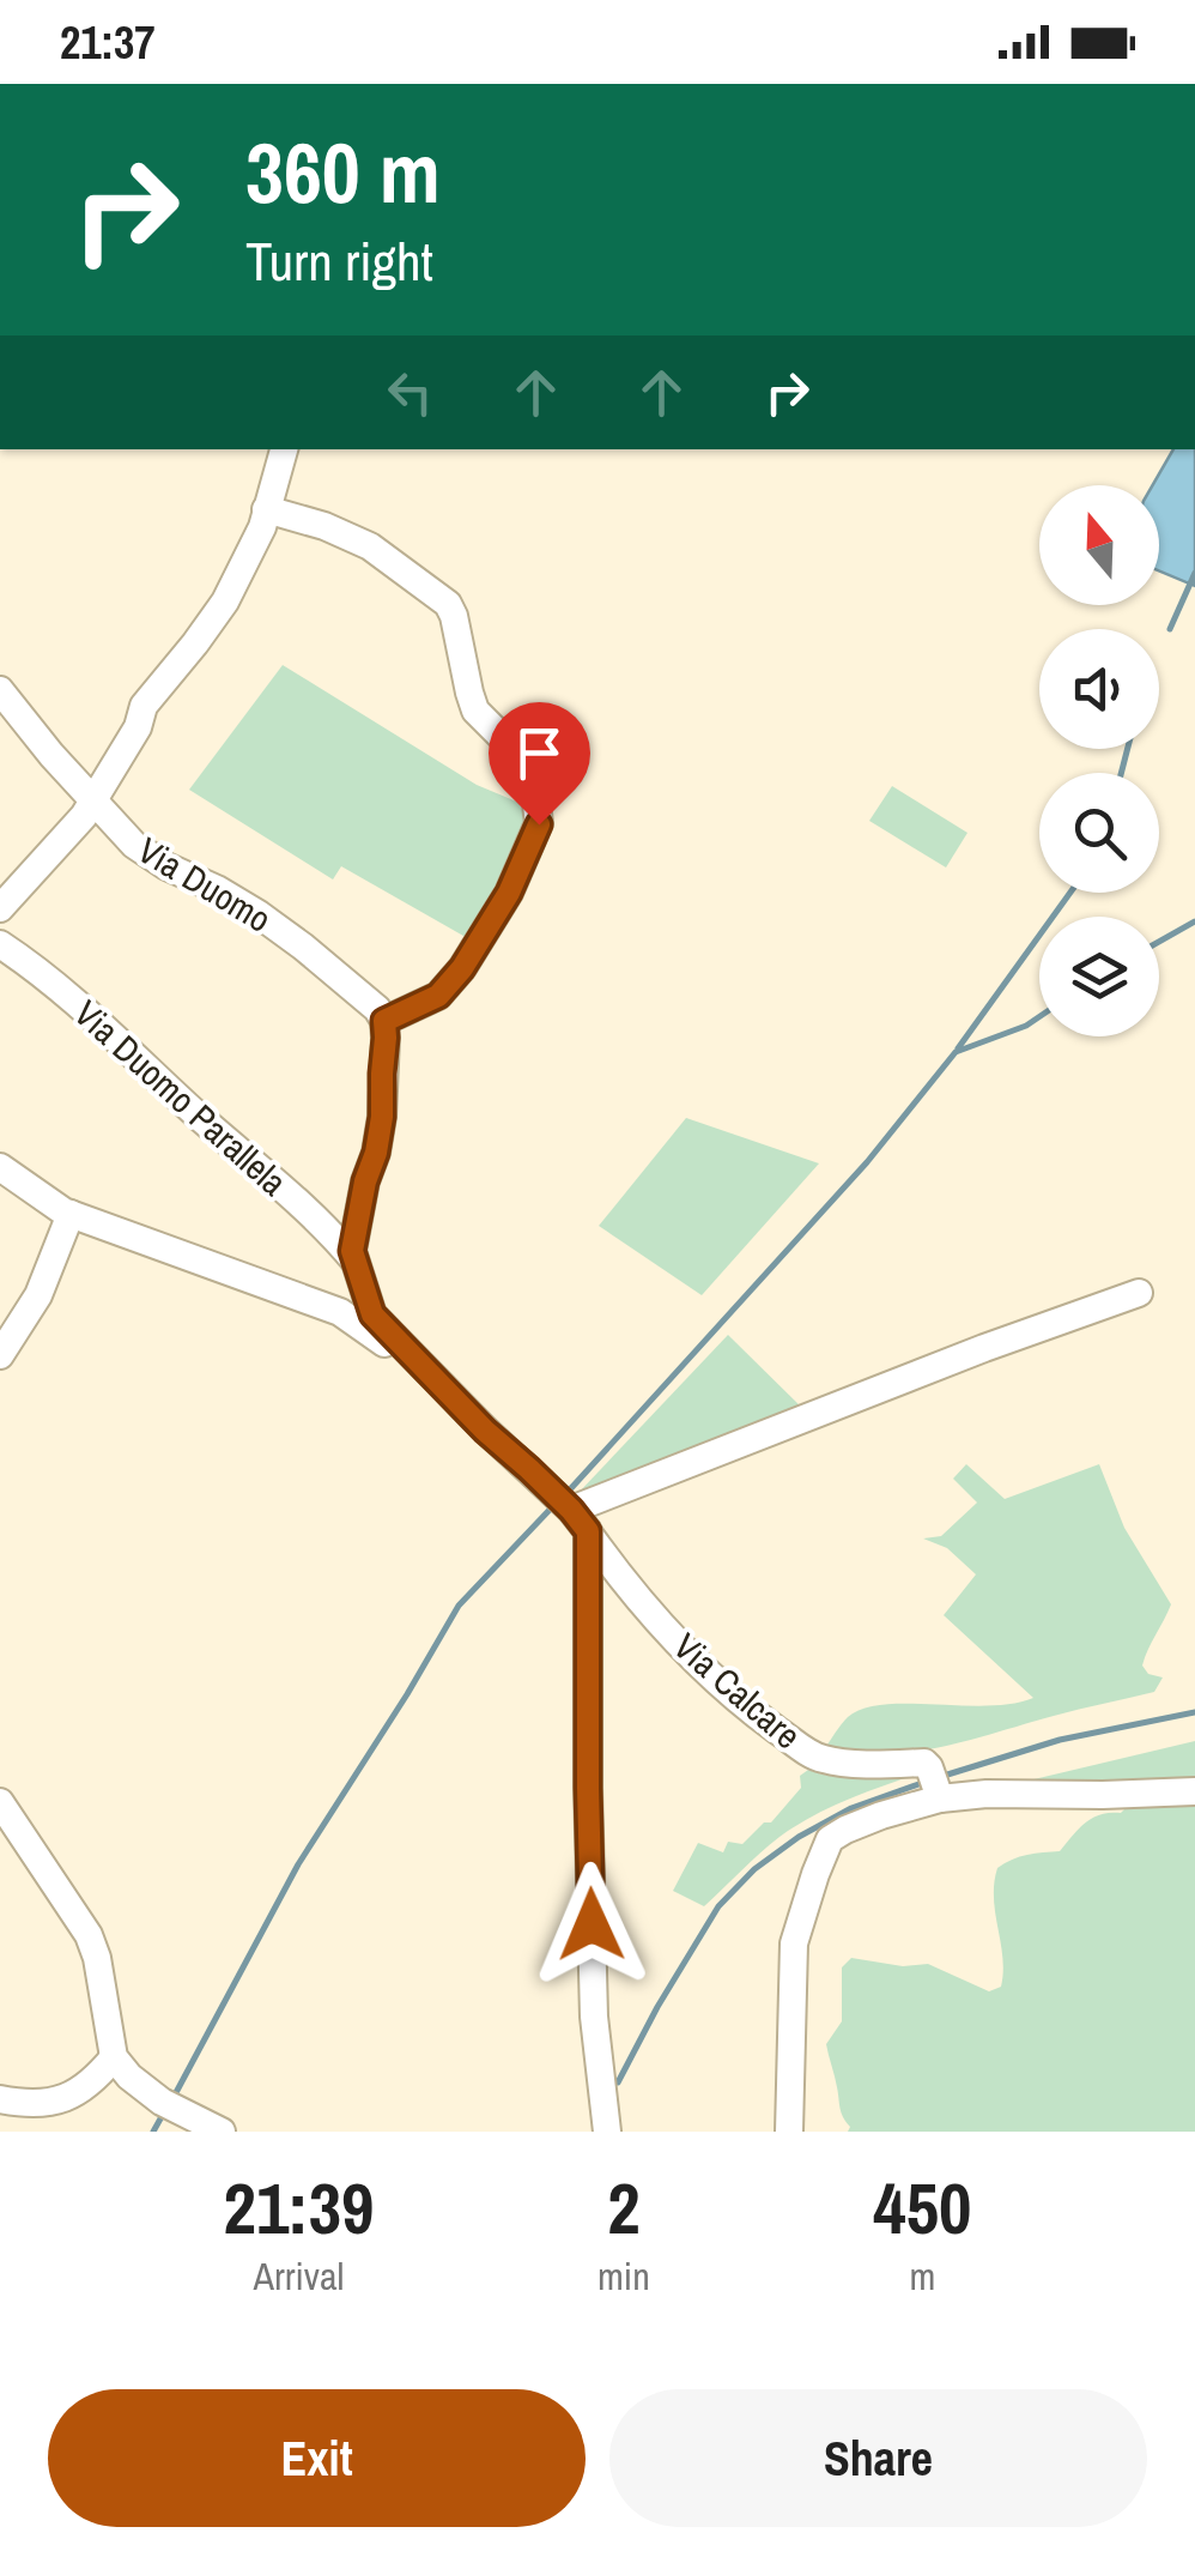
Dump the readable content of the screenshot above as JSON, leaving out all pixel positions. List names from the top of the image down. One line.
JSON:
{"streets":{"street":["Via Duomo","Via Duomo Parallela","Via Calcare"]},"north":"top","page":{"status":"21:37","turn":["360 m","Turn right"],"eta":["21:39","Arrival","2","min","450","m"],"buttons":["Exit","Share"]}}
